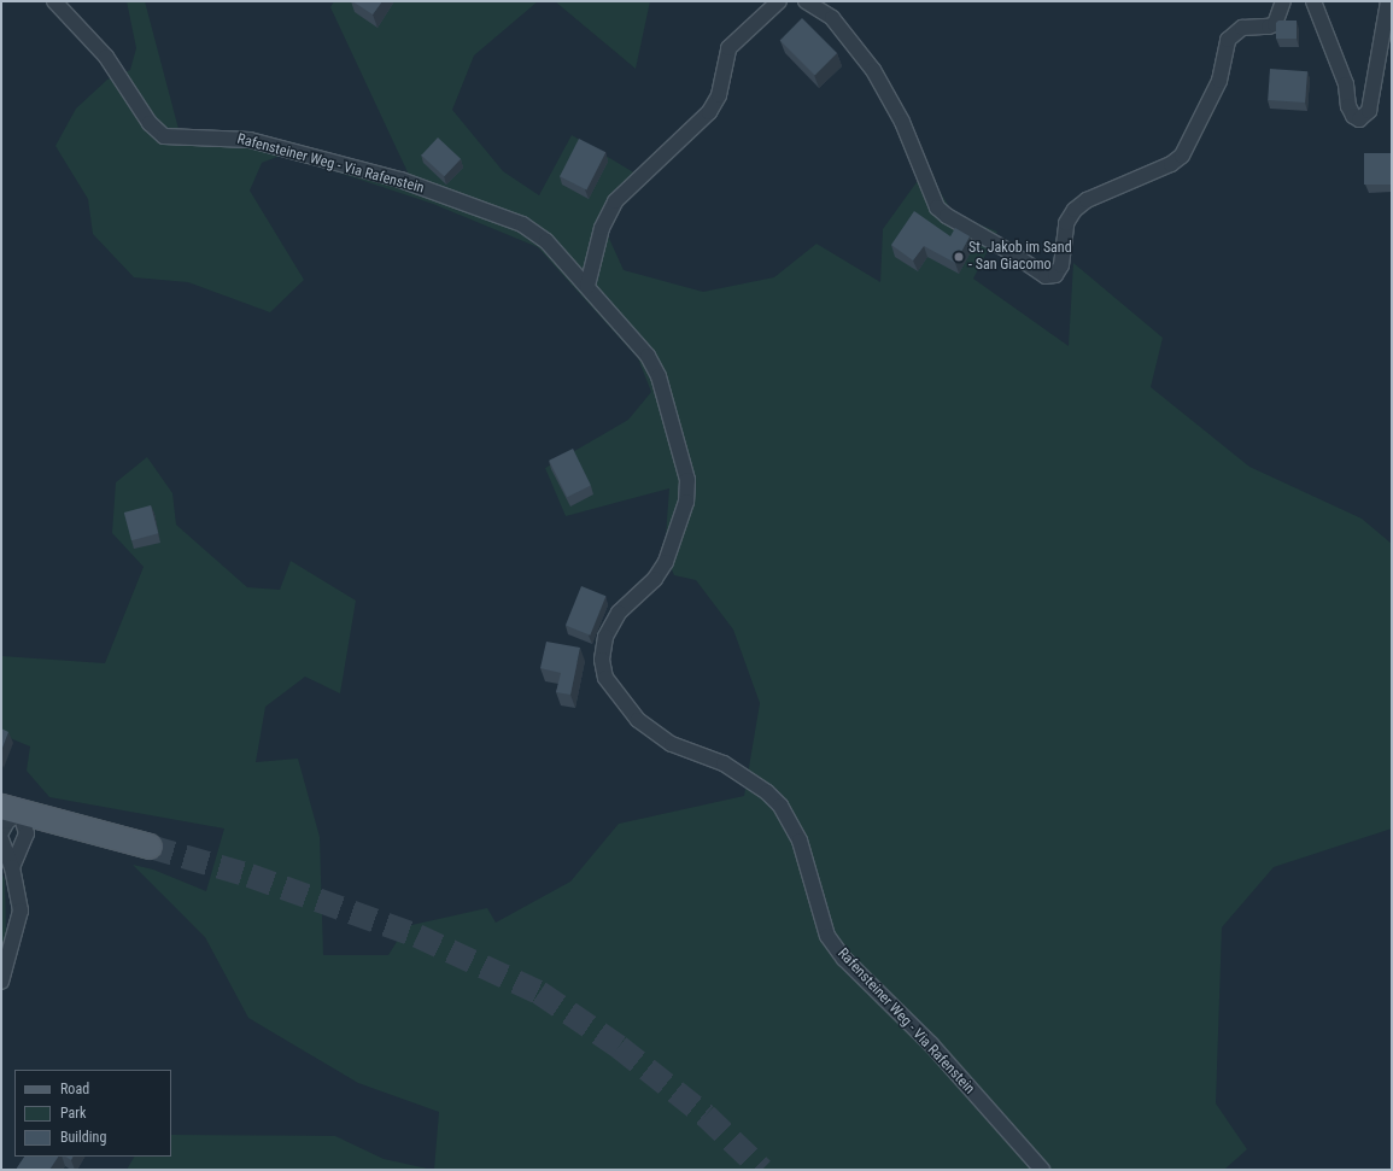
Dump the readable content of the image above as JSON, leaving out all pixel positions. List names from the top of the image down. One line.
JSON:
{"streets":{"street":["Rafensteiner Weg - Via Rafenstein"]},"places":["St. Jakob im Sand - San Giacomo"],"legend":["Road","Park","Building"]}
